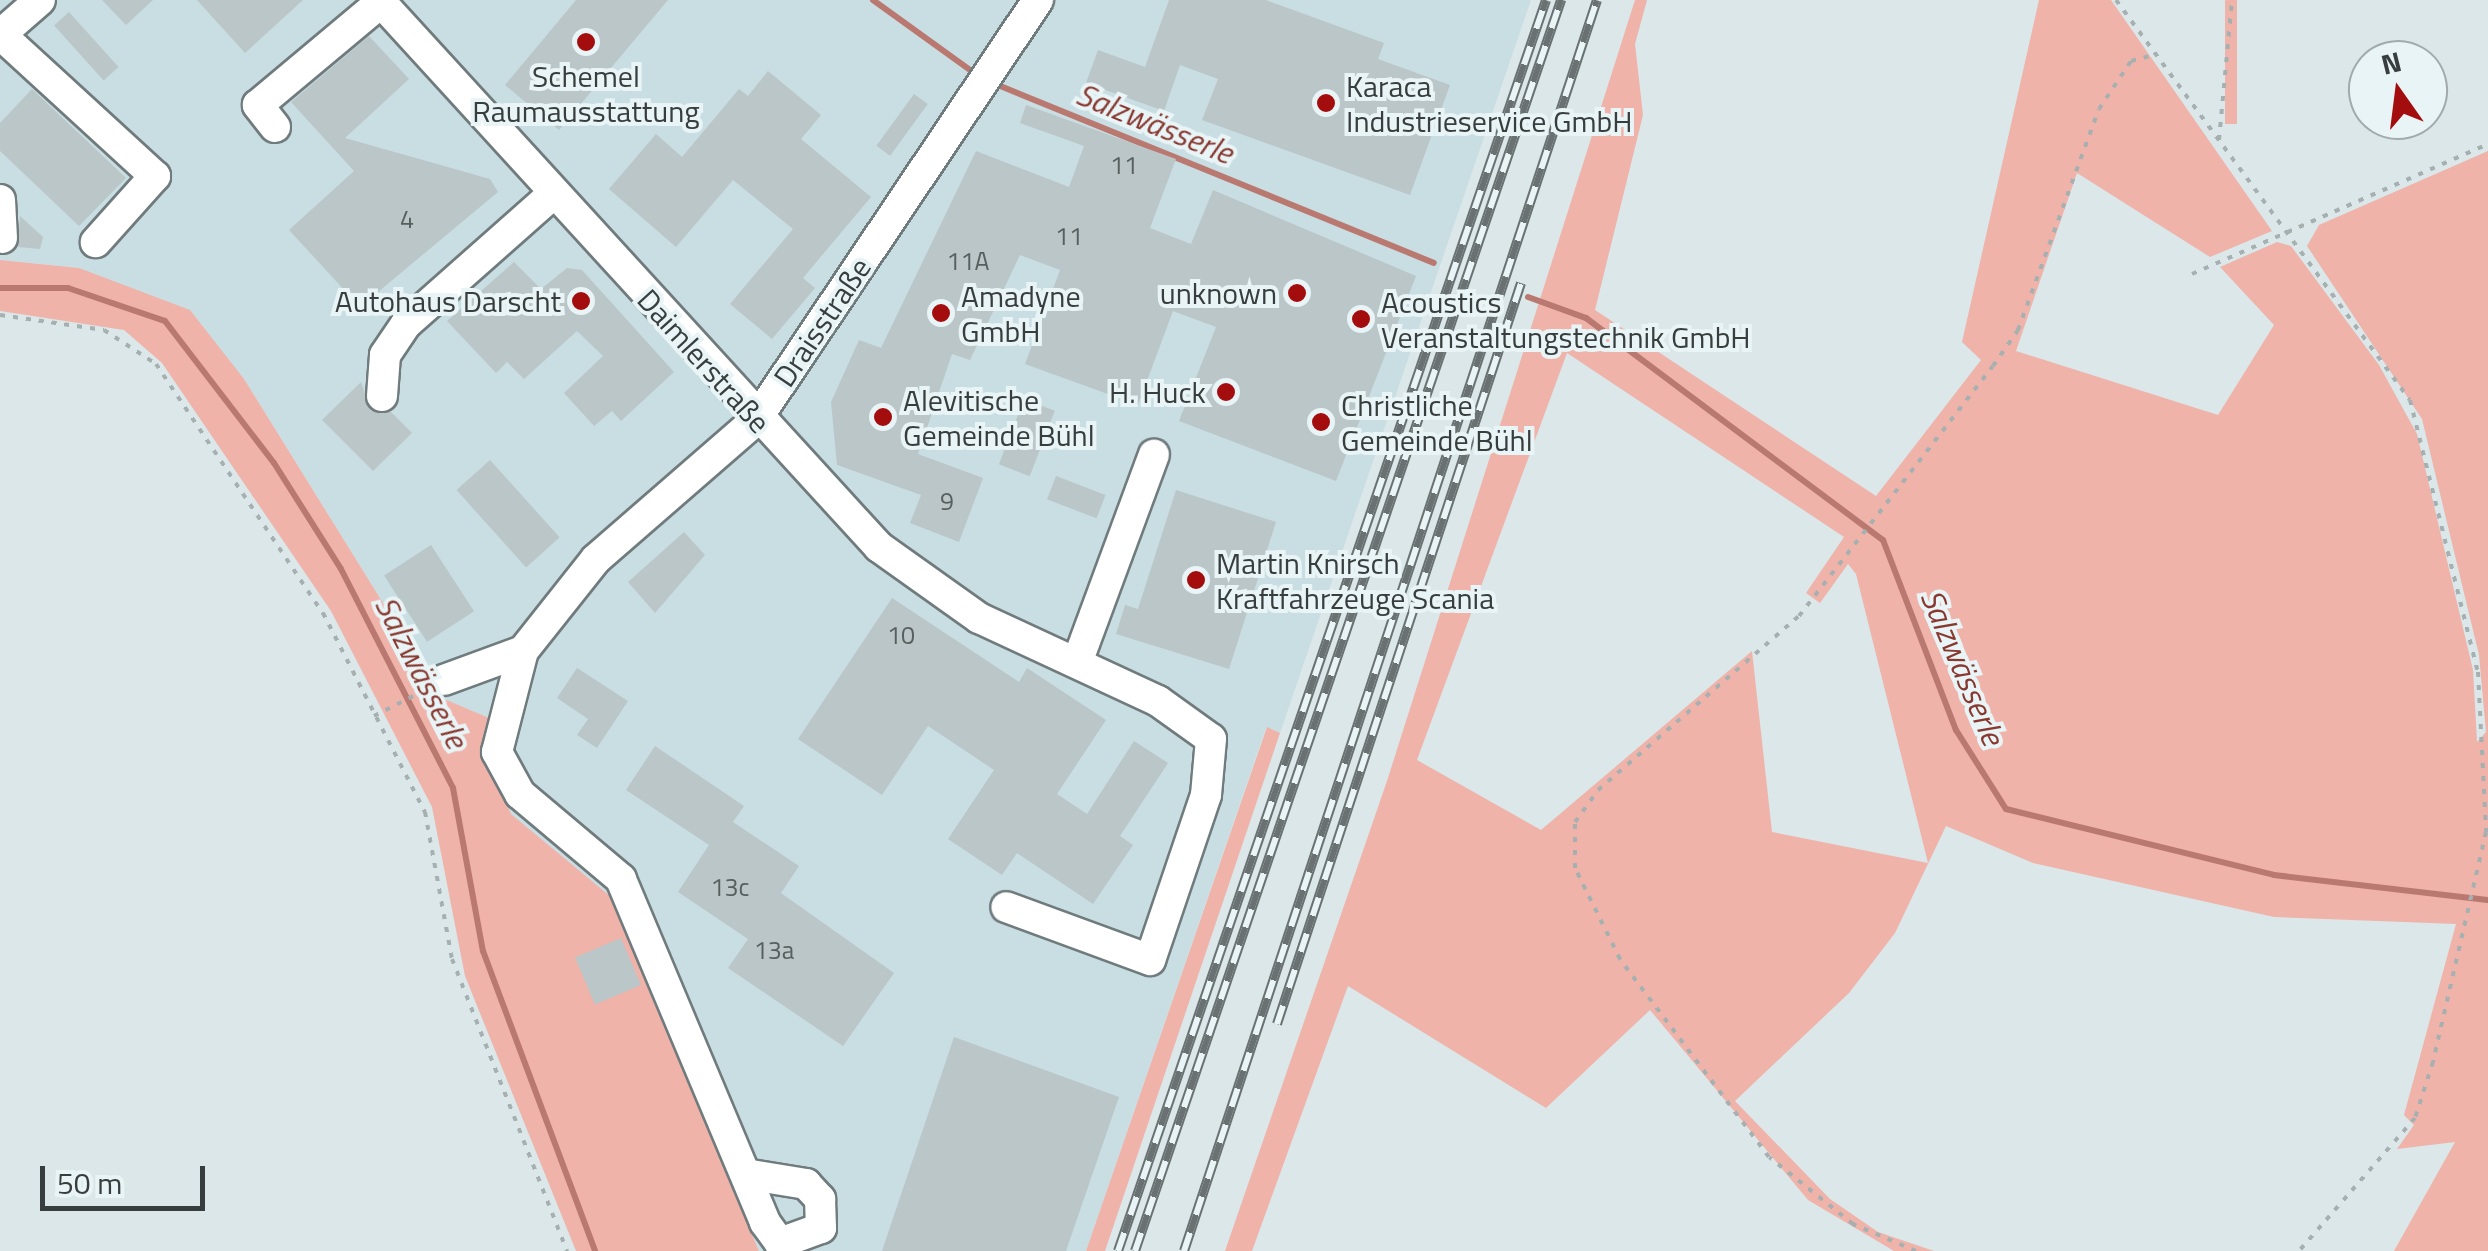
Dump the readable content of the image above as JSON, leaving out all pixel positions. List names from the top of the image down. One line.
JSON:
{"streets":{"street":["Draisstraße","Daimlerstraße"]},"crossings":[["Draisstraße","Daimlerstraße"]],"water":["Salzwässerle"],"places":["Schemel Raumausstattung","Karaca Industrieservice GmbH","unknown","Autohaus Darscht","Amadyne GmbH","Acoustics Veranstaltungstechnik GmbH","H. Huck","Alevitische Gemeinde Bühl","Christliche Gemeinde Bühl","Martin Knirsch Kraftfahrzeuge Scania"],"house_numbers":["11","4","11","11A","9","10","13c","13a"],"scale_bar":"50 m","north":"top"}
